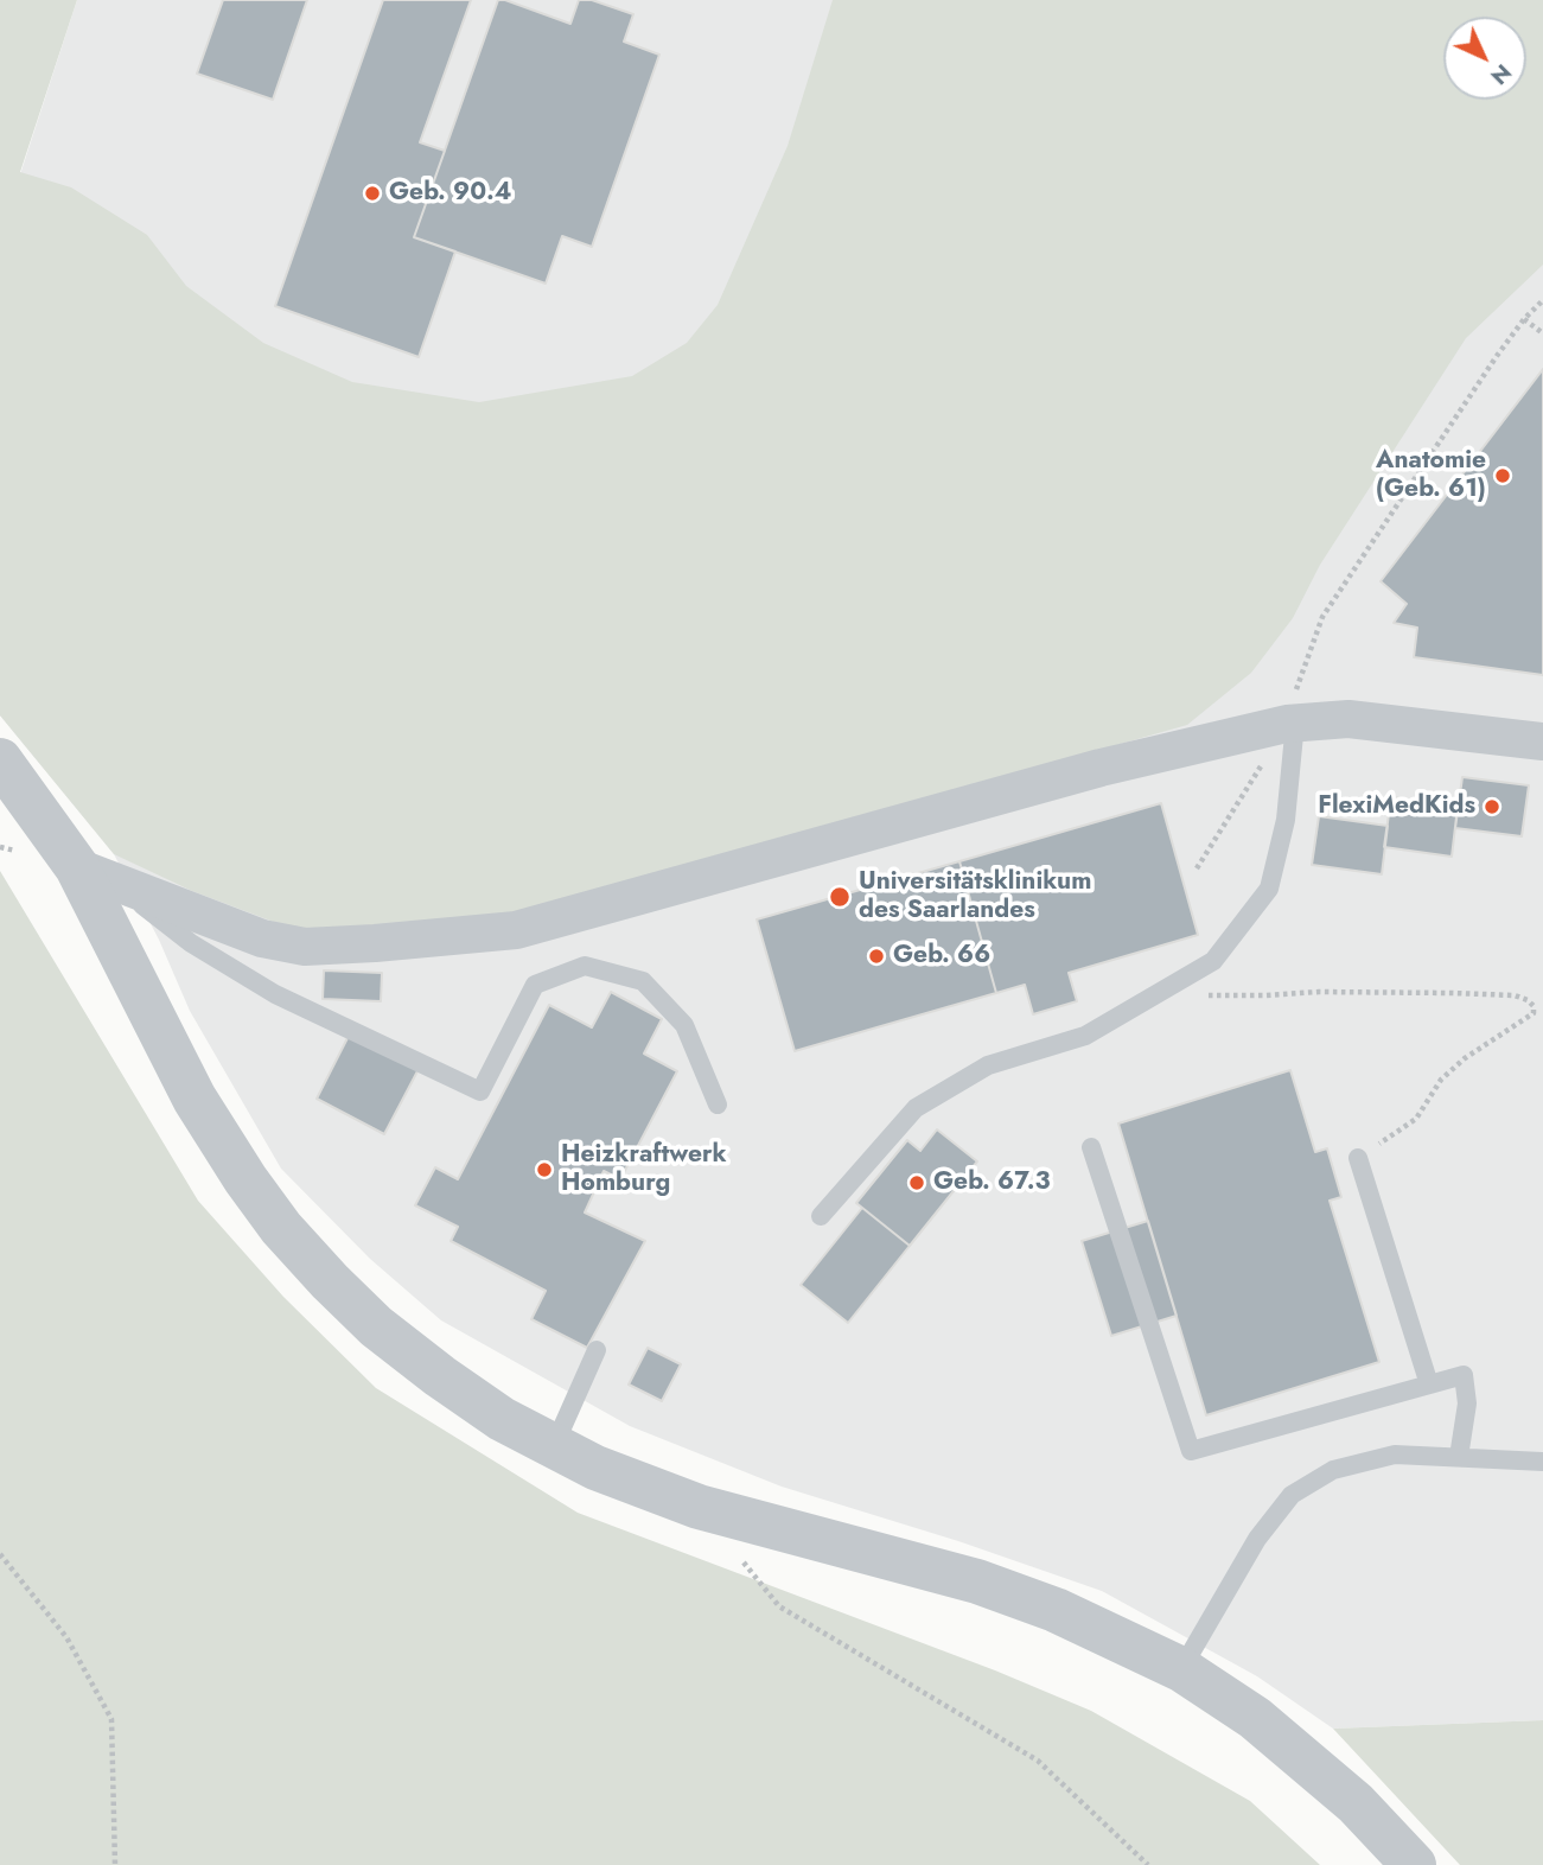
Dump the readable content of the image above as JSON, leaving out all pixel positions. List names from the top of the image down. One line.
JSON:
{"places":["Geb. 90.4","Anatomie (Geb. 61)","FlexiMedKids","Universitätsklinikum des Saarlandes","Geb. 66","Heizkraftwerk Homburg","Geb. 67.3"],"north":"bottom right"}
